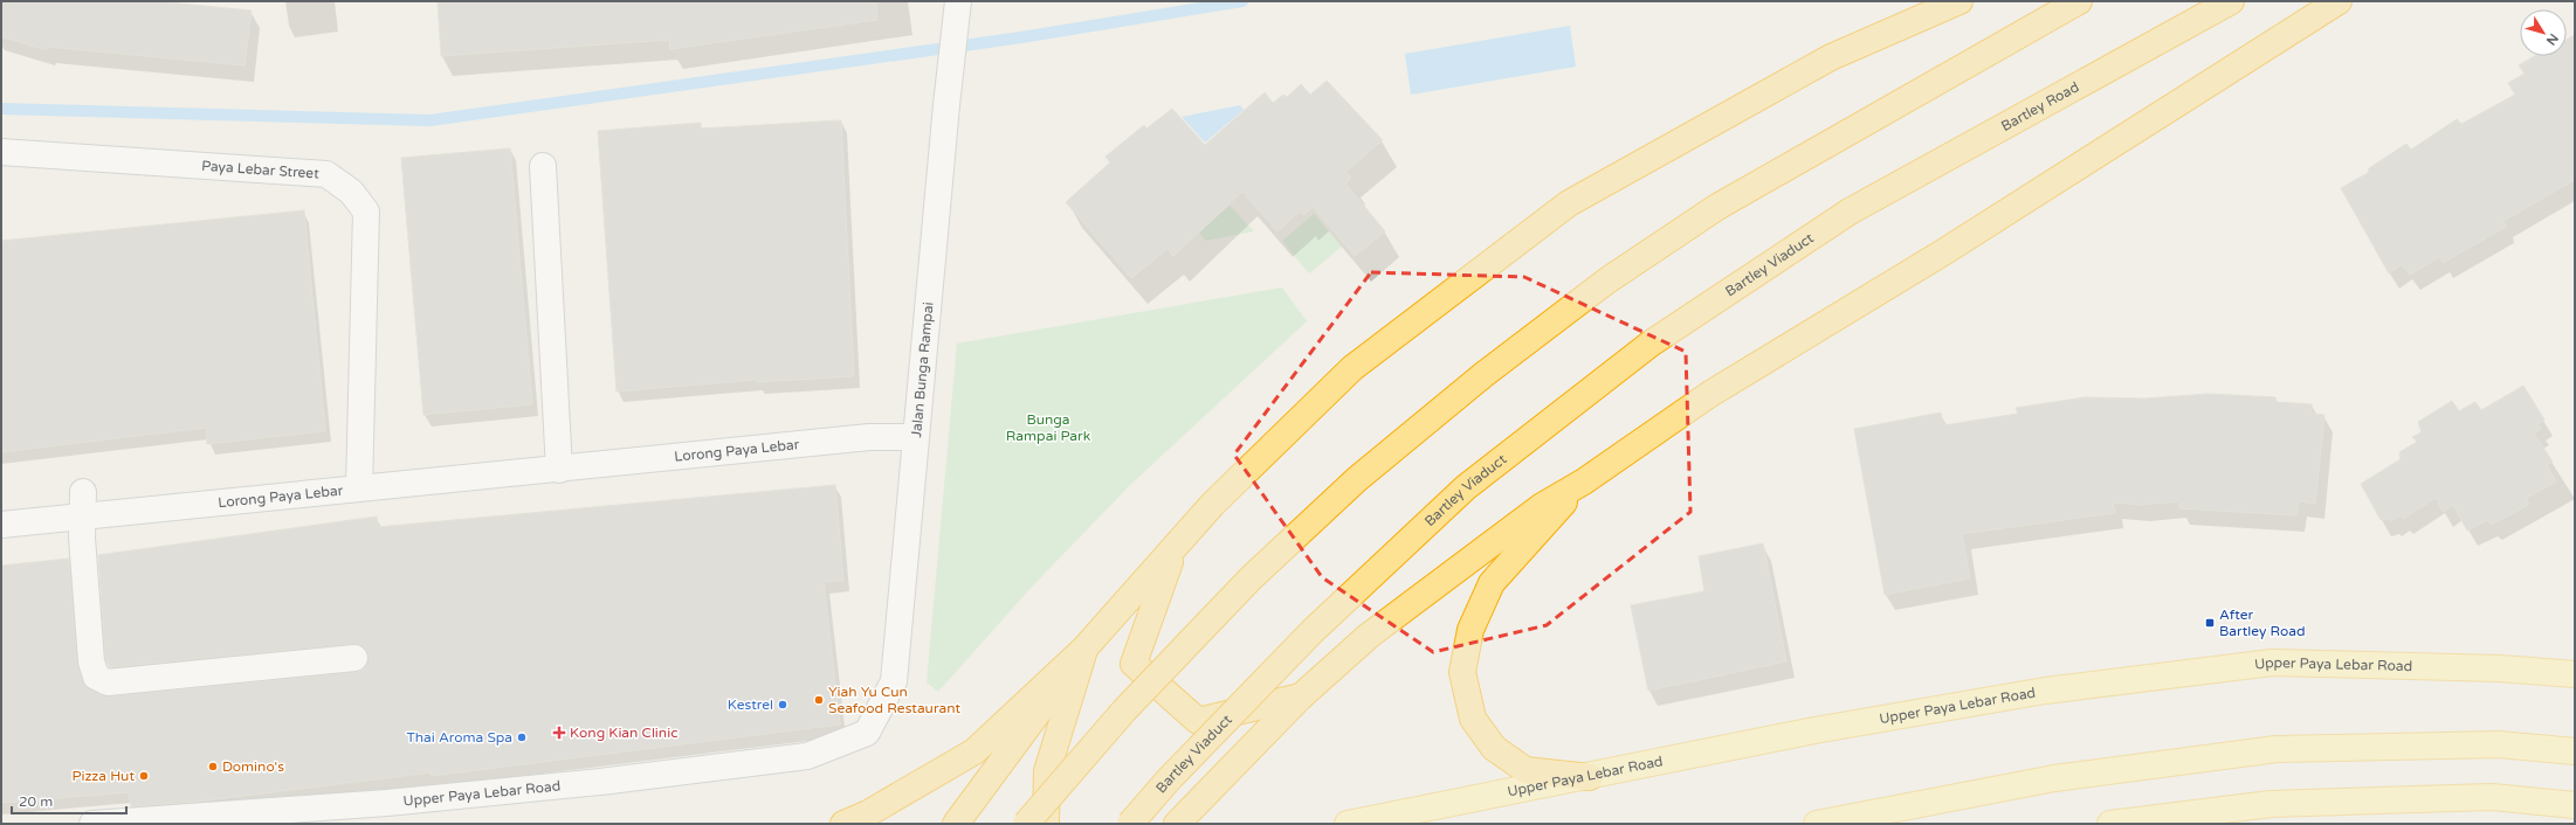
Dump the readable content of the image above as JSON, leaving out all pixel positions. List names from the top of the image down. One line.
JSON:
{"streets":{"highway":["Bartley Road","Bartley Viaduct"],"main road":["Upper Paya Lebar Road"],"street":["Paya Lebar Street","Jalan Bunga Rampai","Lorong Paya Lebar"]},"crossings":[["Bartley Road","Bartley Viaduct"],["Paya Lebar Street","Lorong Paya Lebar"],["Jalan Bunga Rampai","Lorong Paya Lebar"],["Jalan Bunga Rampai","Upper Paya Lebar Road"]],"parks":["Bunga Rampai Park"],"places":{"transit":["After Bartley Road"],"other":["Yiah Yu Cun Seafood Restaurant","Kestrel","Thai Aroma Spa","Domino's","Pizza Hut"],"health":["Kong Kian Clinic"]},"scale_bar":"20 m","north":"bottom right"}
